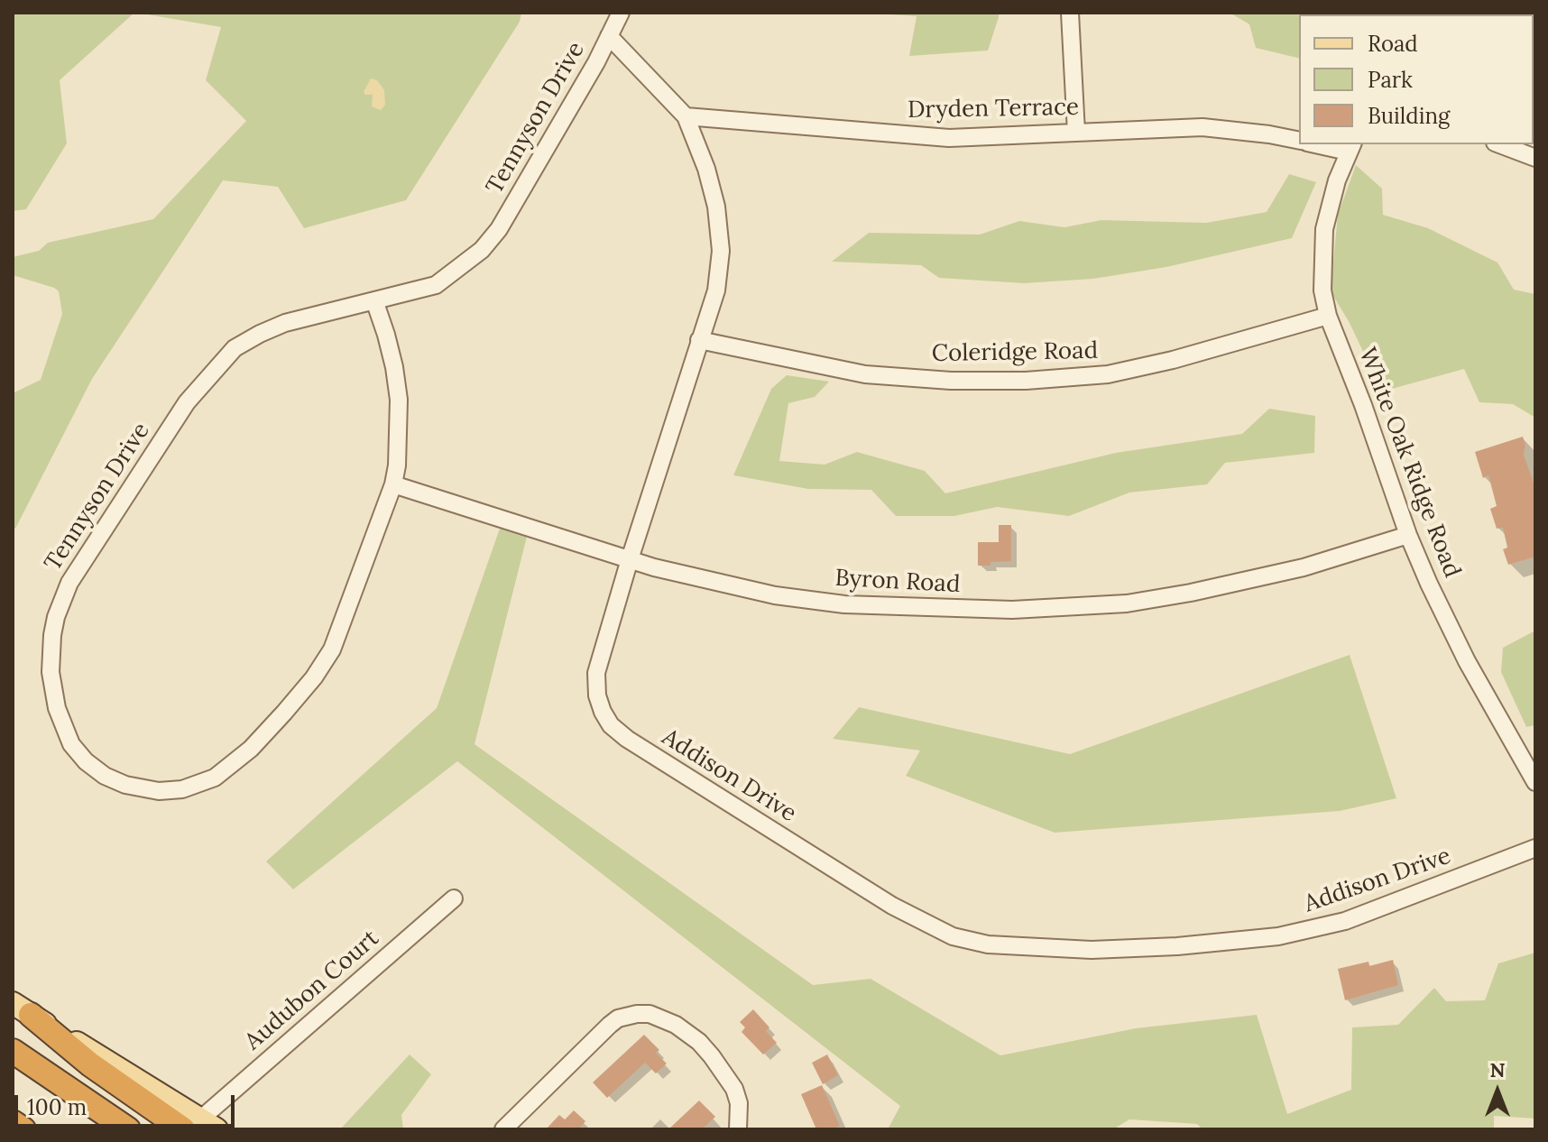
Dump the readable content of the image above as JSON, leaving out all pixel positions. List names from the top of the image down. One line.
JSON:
{"streets":{"street":["Dryden Terrace","Tennyson Drive","Coleridge Road","White Oak Ridge Road","Byron Road","Addison Drive","Audubon Court"]},"crossings":[["Dryden Terrace","Addison Drive"],["Tennyson Drive","Byron Road"],["Tennyson Drive","Addison Drive"],["Coleridge Road","White Oak Ridge Road"],["Coleridge Road","Addison Drive"],["White Oak Ridge Road","Byron Road"],["Byron Road","Addison Drive"]],"legend":["Road","Park","Building"],"scale_bar":"100 m","north":"top"}
